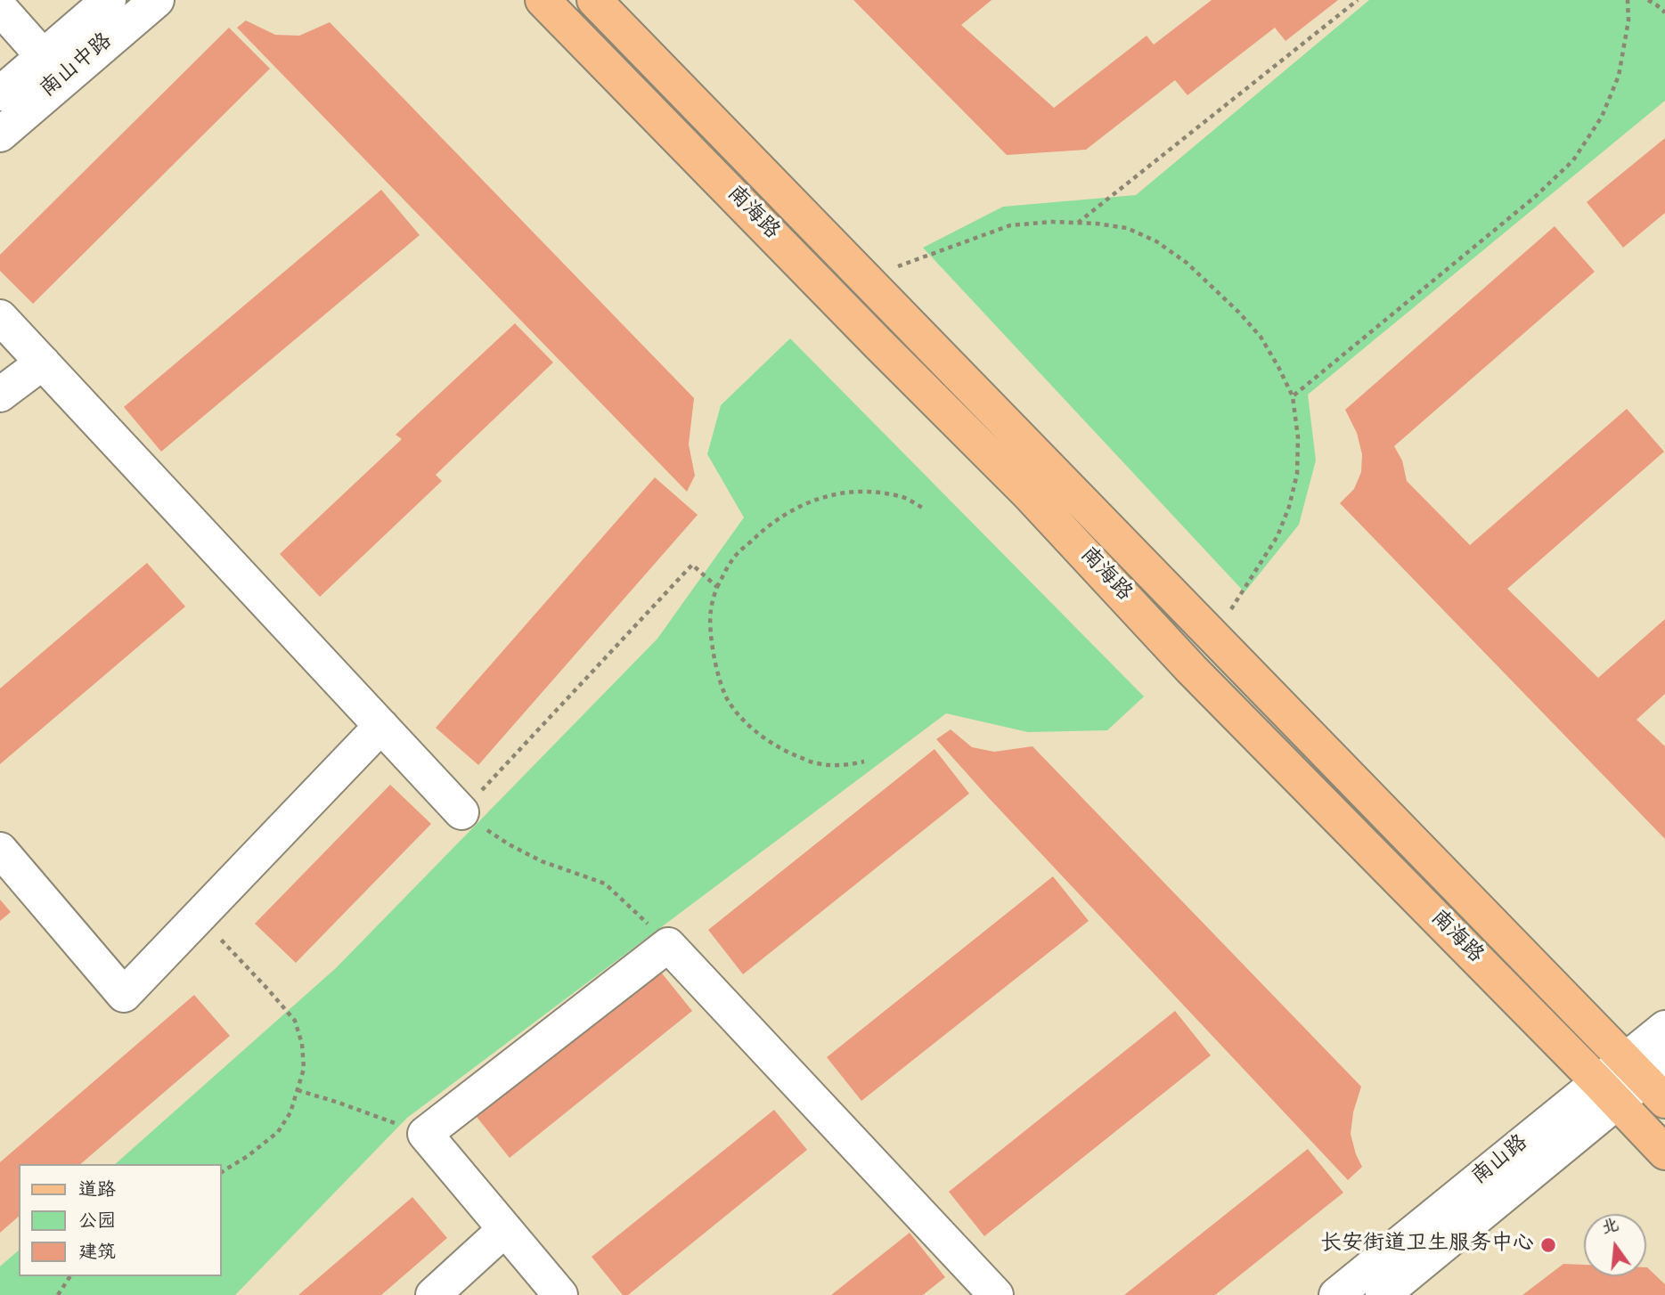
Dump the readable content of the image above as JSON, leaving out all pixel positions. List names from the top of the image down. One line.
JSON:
{"streets":{"main road":["南海路"],"street":["南山中路","南山路"]},"crossings":[["南海路","南山路"]],"places":["长安街道卫生服务中心"],"legend":["道路","公园","建筑"],"north":"top"}
